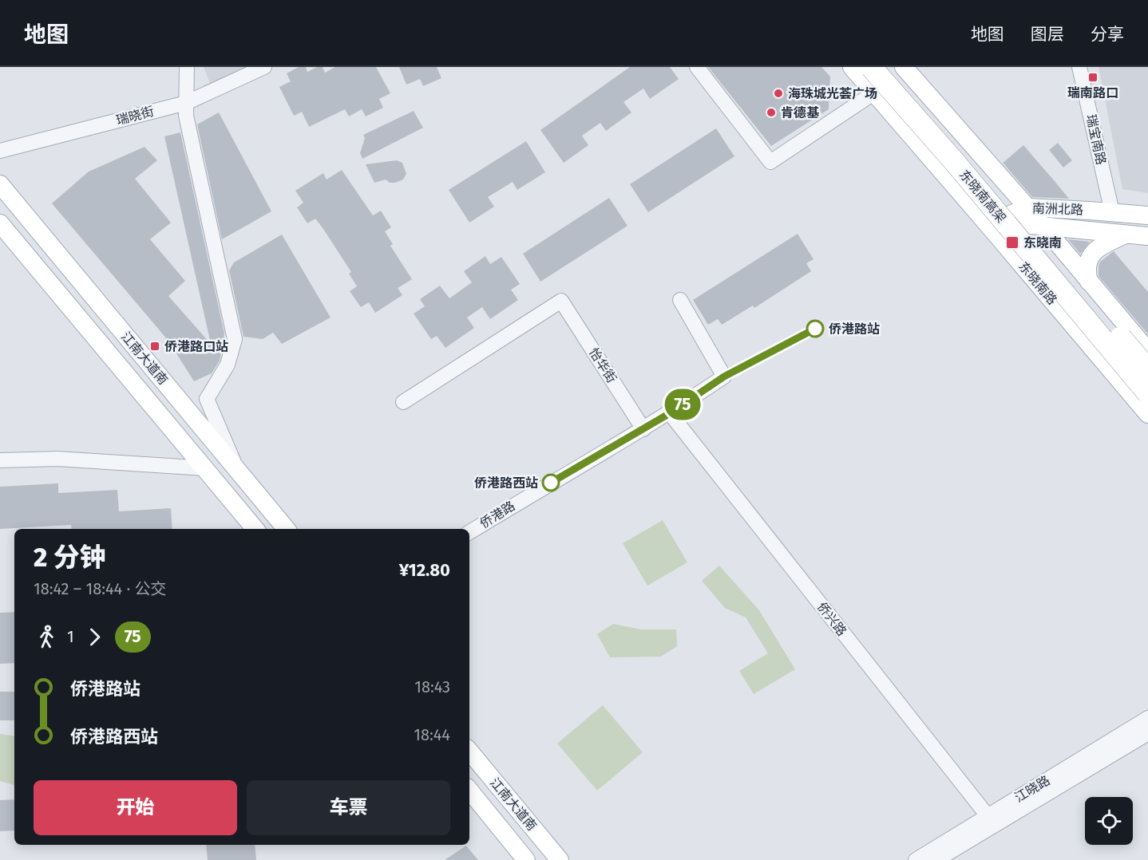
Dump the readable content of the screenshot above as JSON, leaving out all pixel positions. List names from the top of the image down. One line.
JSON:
{"streets":{"highway":["东晓南高架"],"main road":["南洲北路","东晓南路","江南大道南"],"street":["瑞晓街","瑞宝南路","怡华街","侨港路","侨兴路","江晓路"]},"crossings":[["瑞宝南路","南洲北路"],["南洲北路","东晓南路"],["怡华街","侨港路"],["侨港路","侨兴路"],["侨兴路","江晓路"]],"places":{"transit":["瑞南路口","东晓南","侨港路口站"],"other":["海珠城光荟广场","肯德基","侨港路站","侨港路西站"]},"lines":["bus line 75"],"page":{"header":"地图","nav":["地图","图层","分享"],"on_map":"75","heading":["2 分钟","18:42 – 18:44 · 公交","¥12.80"],"legs":["1","75"],"list":[{"name":"侨港路站","value":"18:43"},{"name":"侨港路西站","value":"18:44"}],"buttons":["开始","车票"]}}
